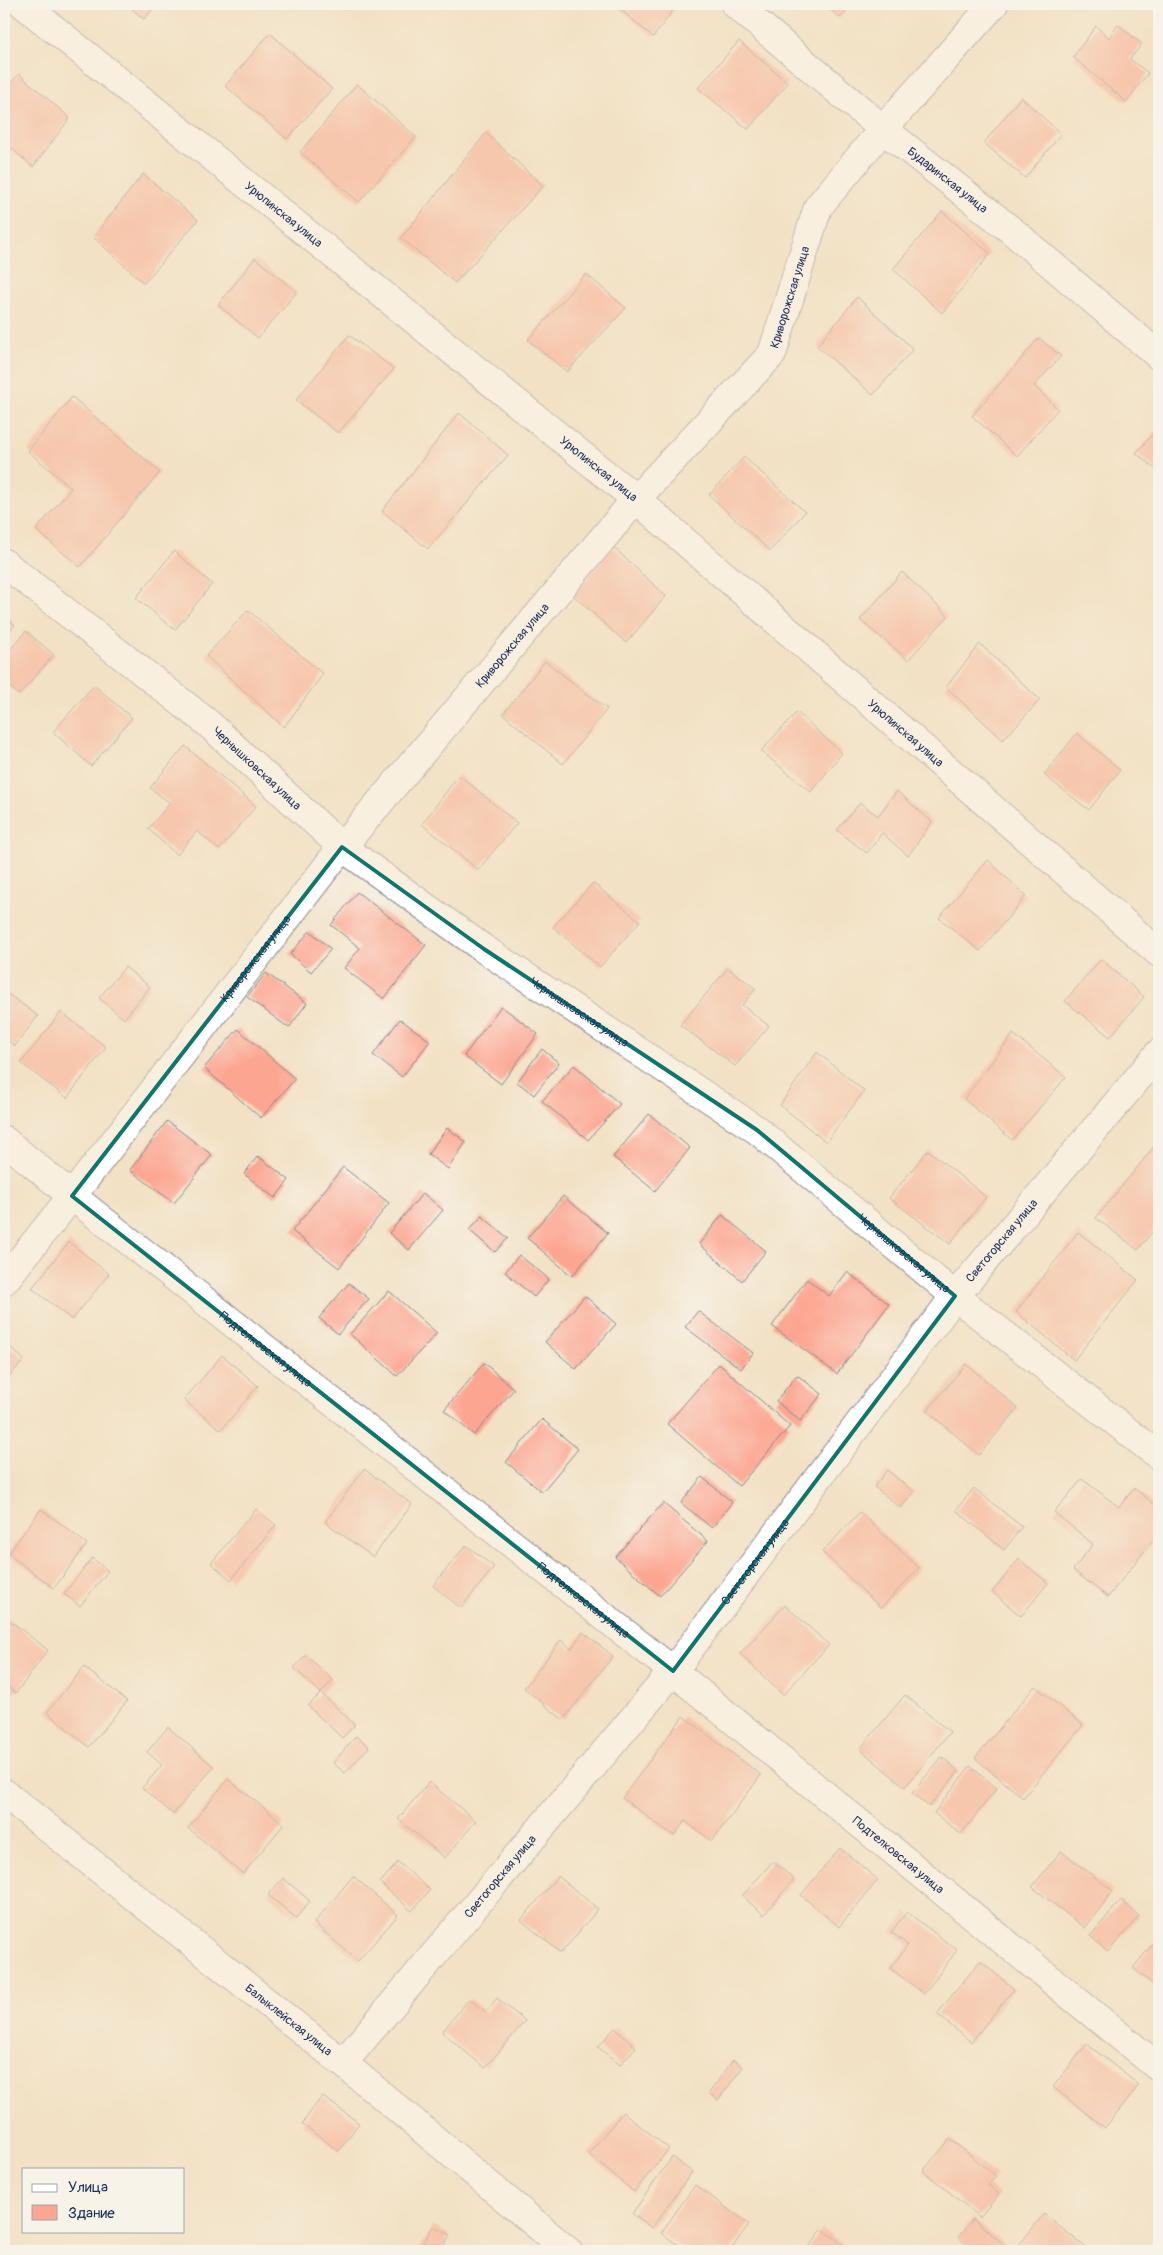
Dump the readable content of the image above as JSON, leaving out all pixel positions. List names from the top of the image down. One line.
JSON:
{"streets":{"street":["Бударинская улица","Урюпинская улица","Криворожская улица","Чернышковская улица","Светогорская улица","Подтелковская улица","Балыклейская улица"]},"crossings":[["Бударинская улица","Криворожская улица"],["Урюпинская улица","Криворожская улица"],["Криворожская улица","Чернышковская улица"],["Криворожская улица","Подтелковская улица"],["Чернышковская улица","Светогорская улица"],["Светогорская улица","Подтелковская улица"],["Светогорская улица","Балыклейская улица"]],"legend":["Улица","Здание"]}
